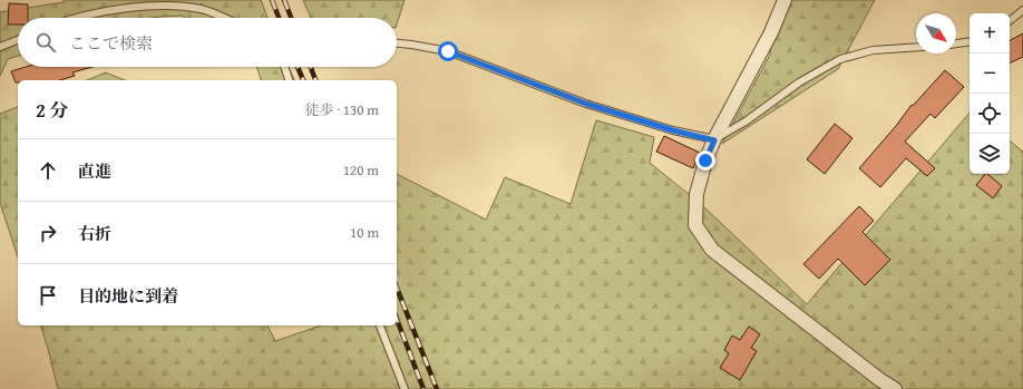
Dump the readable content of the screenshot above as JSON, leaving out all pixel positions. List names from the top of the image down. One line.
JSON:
{"north":"bottom right","page":{"map_buttons":["+","−"],"search":"ここで検索","heading":["2 分","徒歩 · 130 m"],"list":[["直進","120 m"],["右折","10 m"],"目的地に到着"]}}
